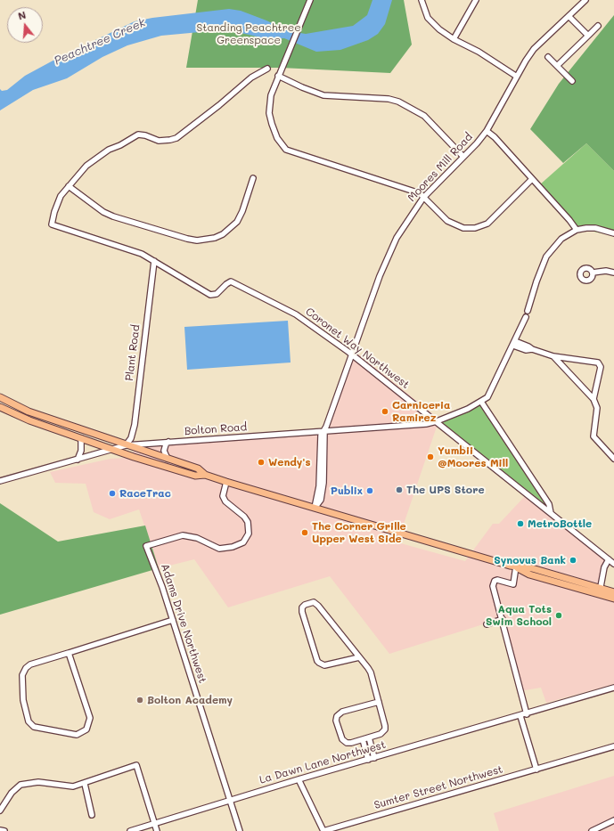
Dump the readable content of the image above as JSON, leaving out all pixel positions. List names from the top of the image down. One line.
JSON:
{"streets":{"street":["Moores Mill Road","Coronet Way Northwest","Plant Road","Bolton Road","Adams Drive Northwest","La Dawn Lane Northwest","Sumter Street Northwest"]},"crossings":[["Moores Mill Road","Coronet Way Northwest"],["Moores Mill Road","Bolton Road"],["Coronet Way Northwest","Plant Road"],["Coronet Way Northwest","Bolton Road"],["Plant Road","Bolton Road"],["Adams Drive Northwest","La Dawn Lane Northwest"],["La Dawn Lane Northwest","Sumter Street Northwest"]],"water":["Peachtree Creek"],"parks":["Standing Peachtree Greenspace"],"places":["Carniceria Ramirez","Yumbii @Moores Mill","Wendy's","The UPS Store","Publix","RaceTrac","MetroBottle","The Corner Grille Upper West Side","Synovus Bank","Aqua Tots Swim School","Bolton Academy"],"north":"top"}
